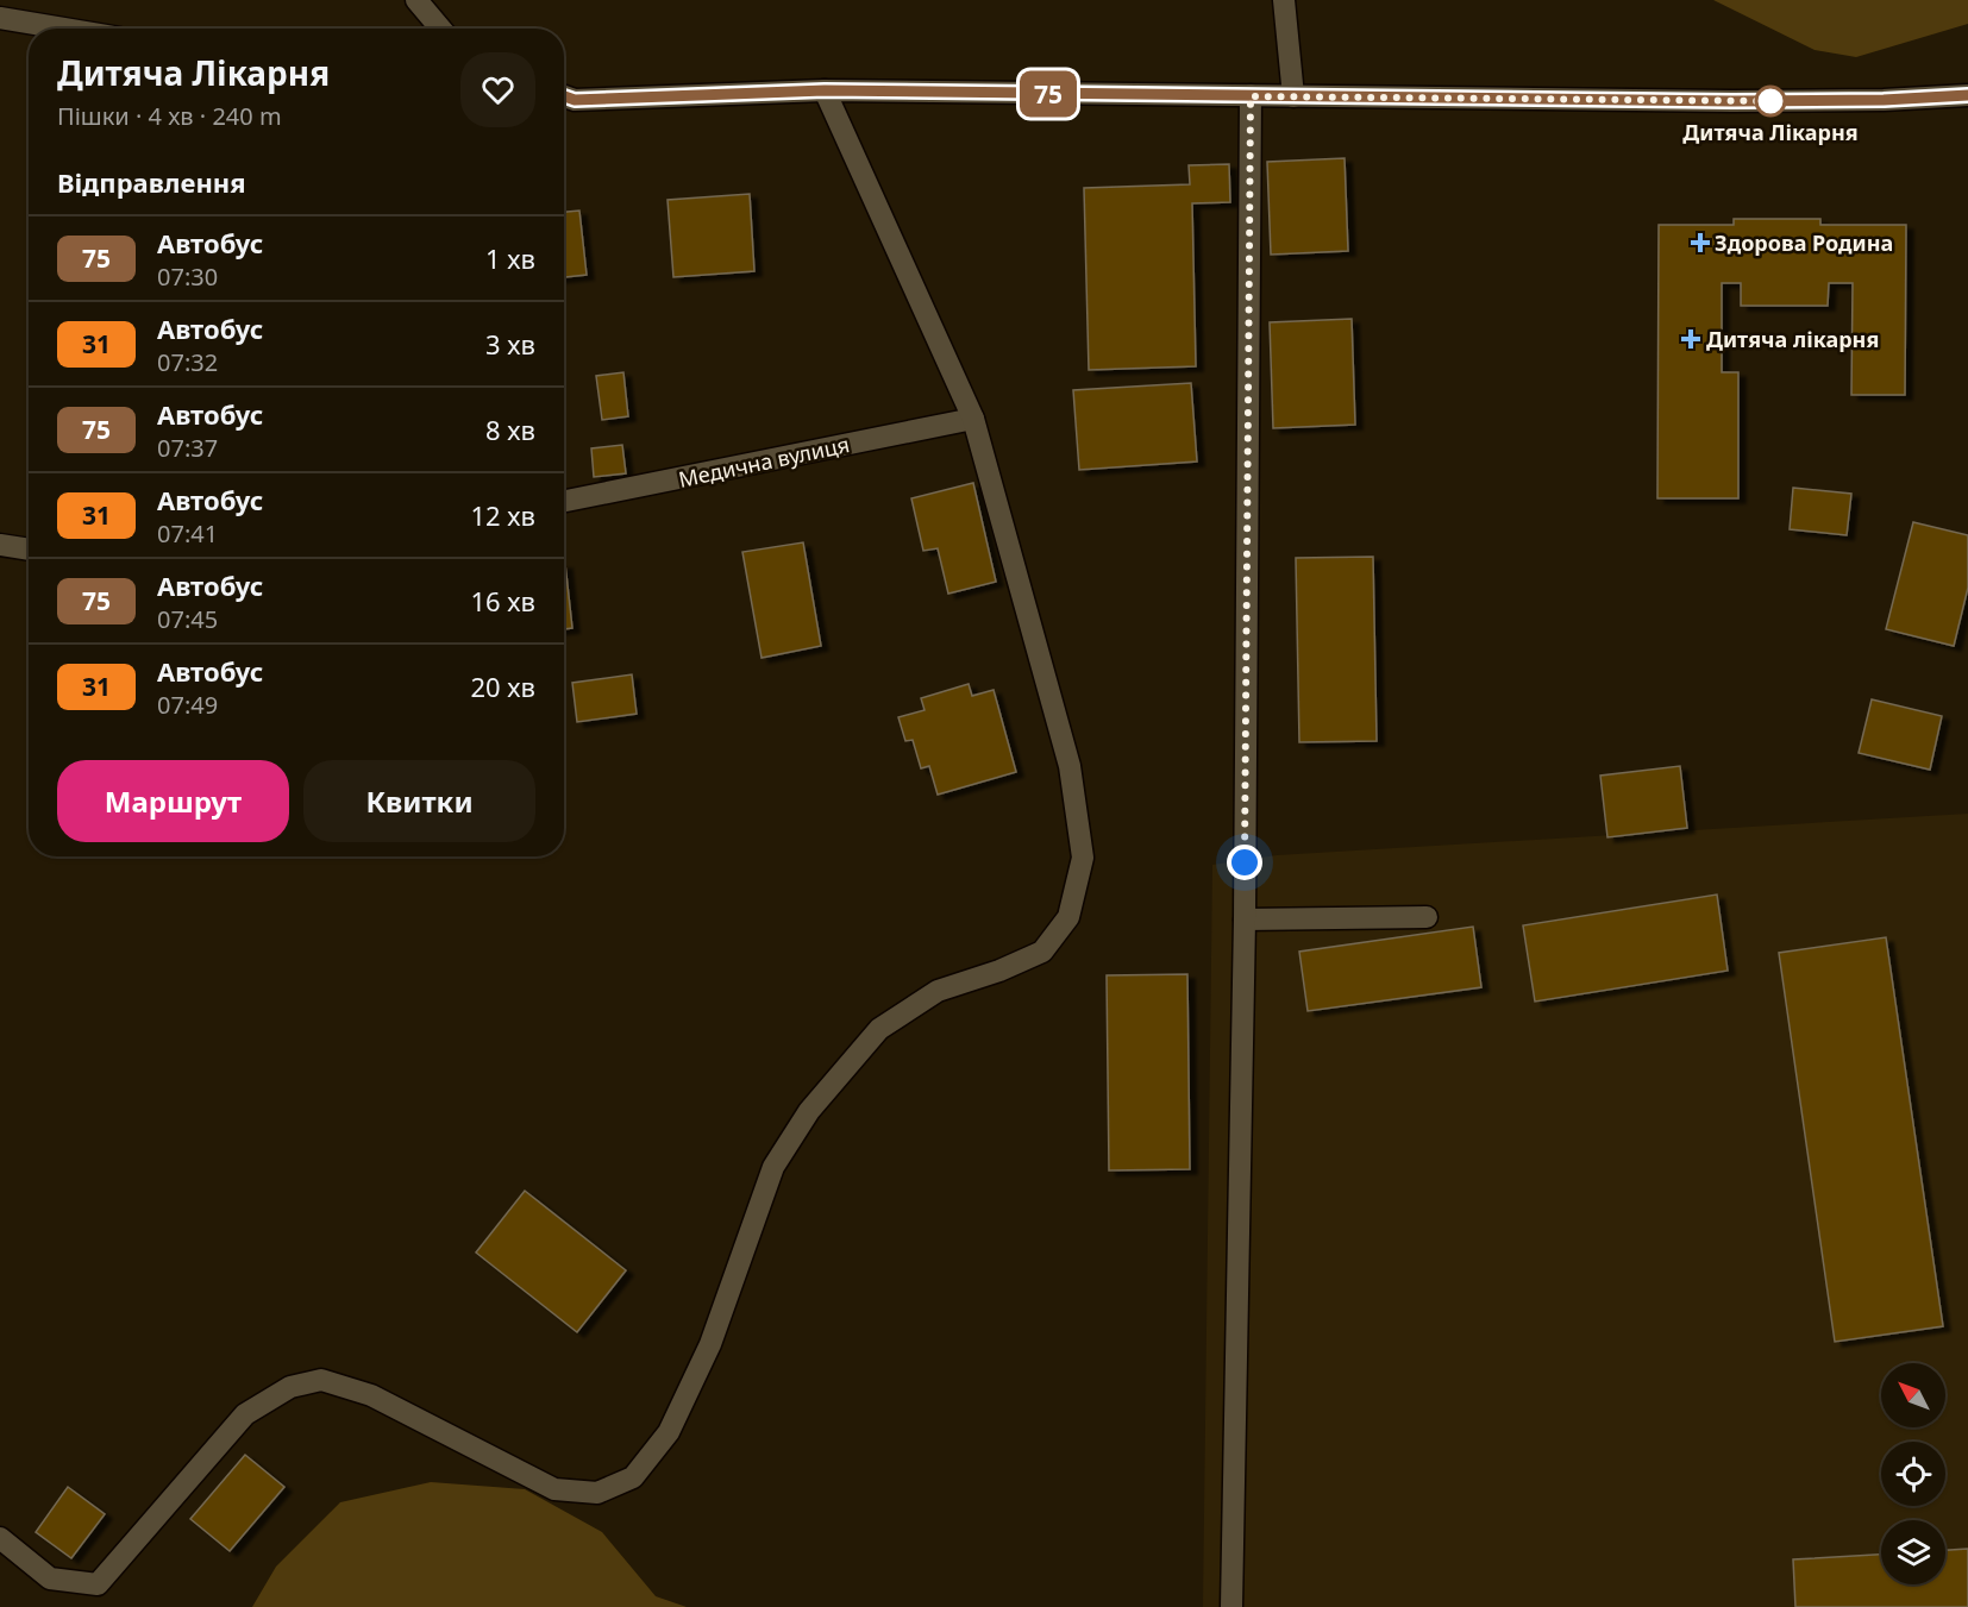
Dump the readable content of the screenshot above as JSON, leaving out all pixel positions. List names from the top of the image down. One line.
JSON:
{"streets":{"street":["Медична вулиця"]},"places":{"other":["Дитяча Лікарня"],"health":["Здорова Родина","Дитяча лікарня"]},"lines":["bus line 75"],"north":"top left","page":{"on_map":"75","heading":[["Дитяча Лікарня","Пішки · 4 хв · 240 m"],"Відправлення"],"list":[{"mark":"75","name":"Автобус","note":"07:30","value":"1 хв"},{"mark":"31","name":"Автобус","note":"07:32","value":"3 хв"},{"mark":"75","name":"Автобус","note":"07:37","value":"8 хв"},{"mark":"31","name":"Автобус","note":"07:41","value":"12 хв"},{"mark":"75","name":"Автобус","note":"07:45","value":"16 хв"},{"mark":"31","name":"Автобус","note":"07:49","value":"20 хв"}],"buttons":["Маршрут","Квитки"]}}
